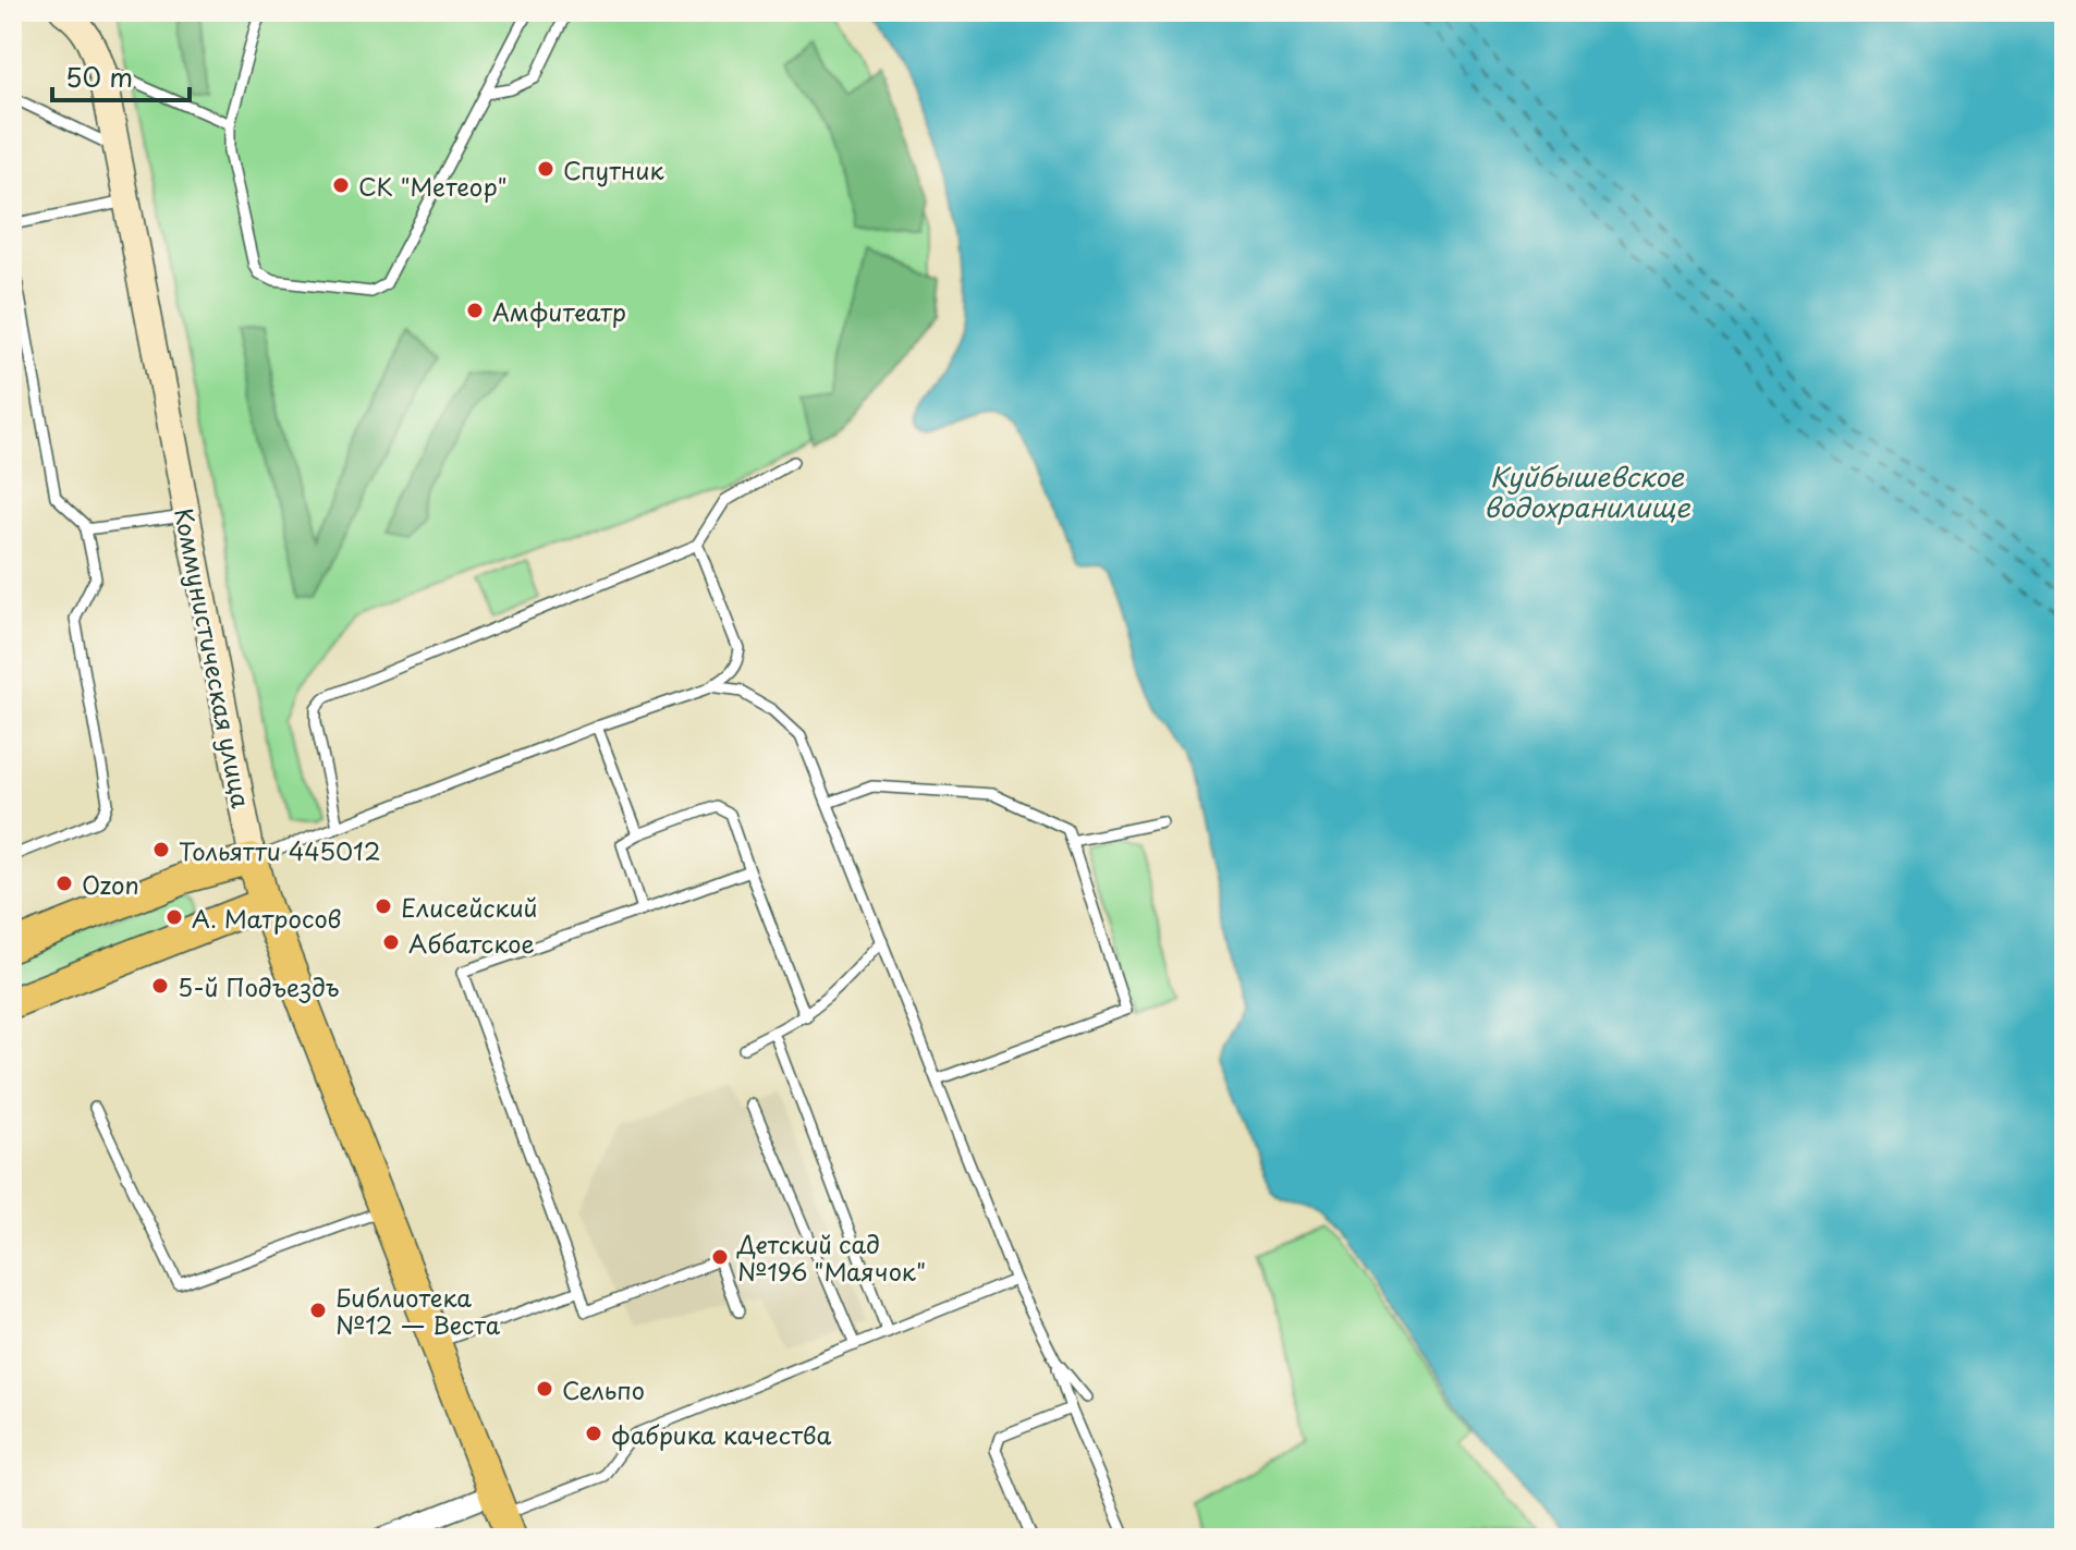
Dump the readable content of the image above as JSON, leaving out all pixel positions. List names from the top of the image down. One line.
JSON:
{"streets":{"main road":["Коммунистическая улица"]},"water":["Куйбышевское водохранилище"],"places":["Спутник","СК \"Метеор\"","Амфитеатр","Тольятти 445012","Ozon","Елисейский","А. Матросов","Аббатское","5-й Подъездъ","Детский сад №196 \"Маячок\"","Библиотека №12 — Веста","Сельпо","фабрика качества"],"scale_bar":"50 m"}
